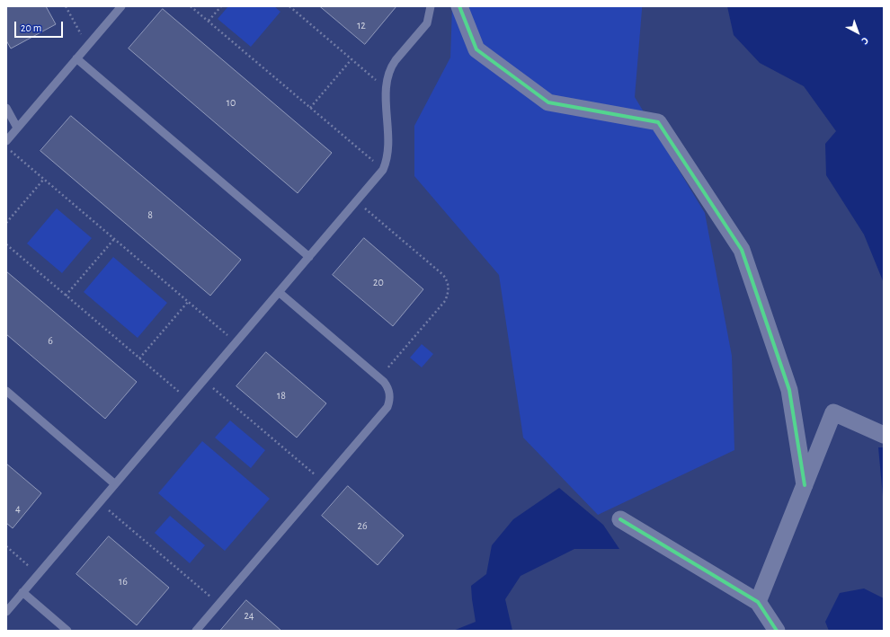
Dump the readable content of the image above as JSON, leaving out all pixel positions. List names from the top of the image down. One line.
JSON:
{"house_numbers":["12","10","8","20","6","18","4","26","16","24"],"scale_bar":"20 m","north":"bottom right"}
